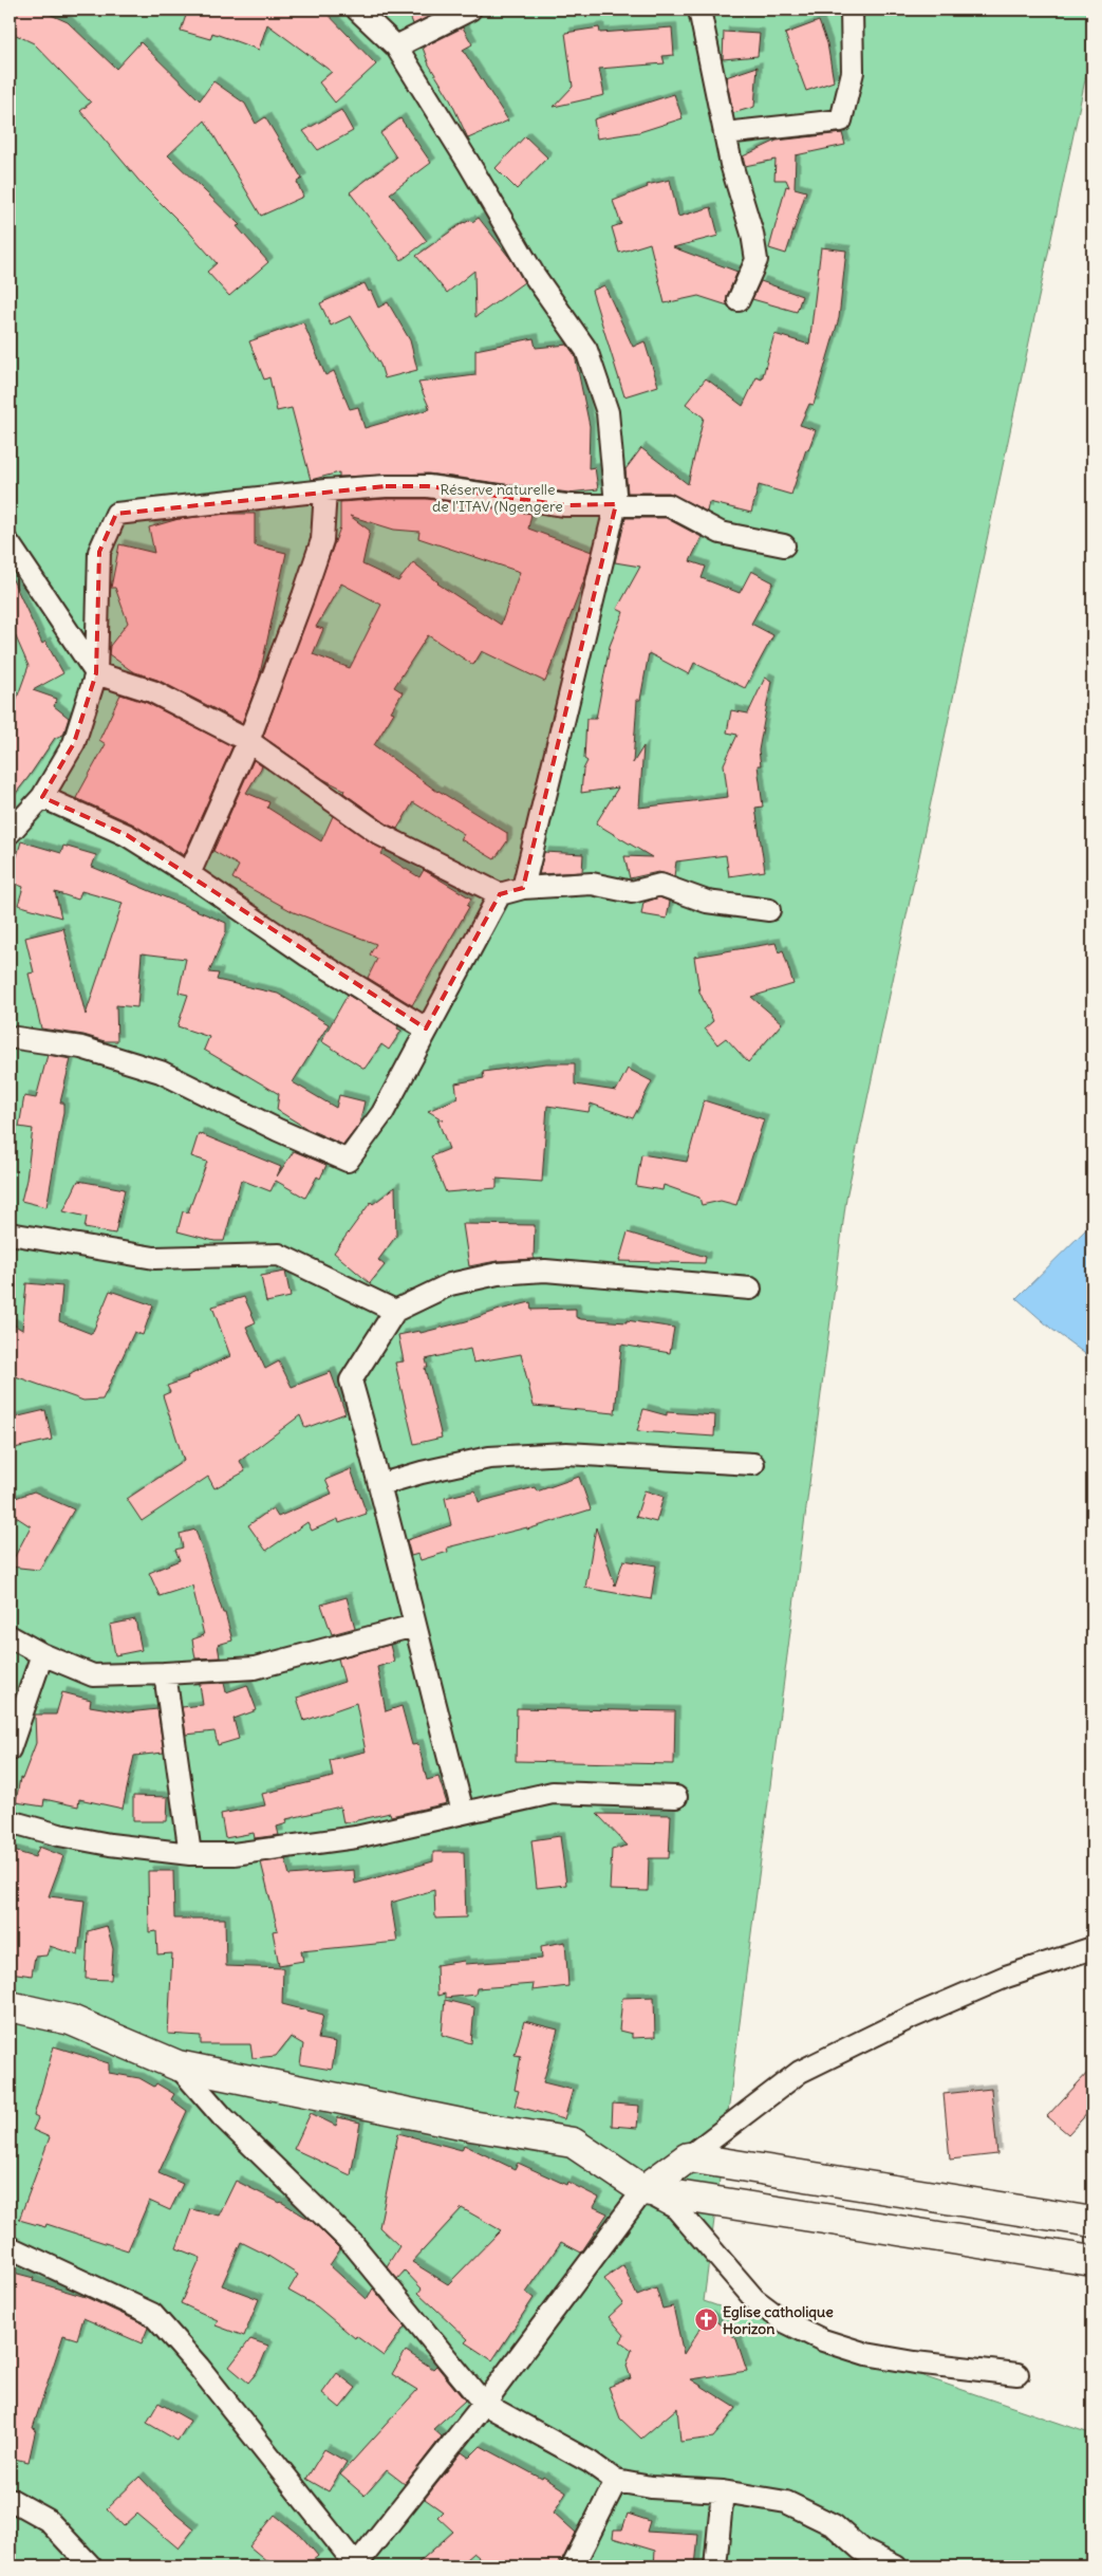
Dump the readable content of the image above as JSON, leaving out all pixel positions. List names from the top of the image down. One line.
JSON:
{"parks":["Réserve naturelle de l'ITAV (Ngengere"],"places":{"church":["Eglise catholique Horizon"]}}
